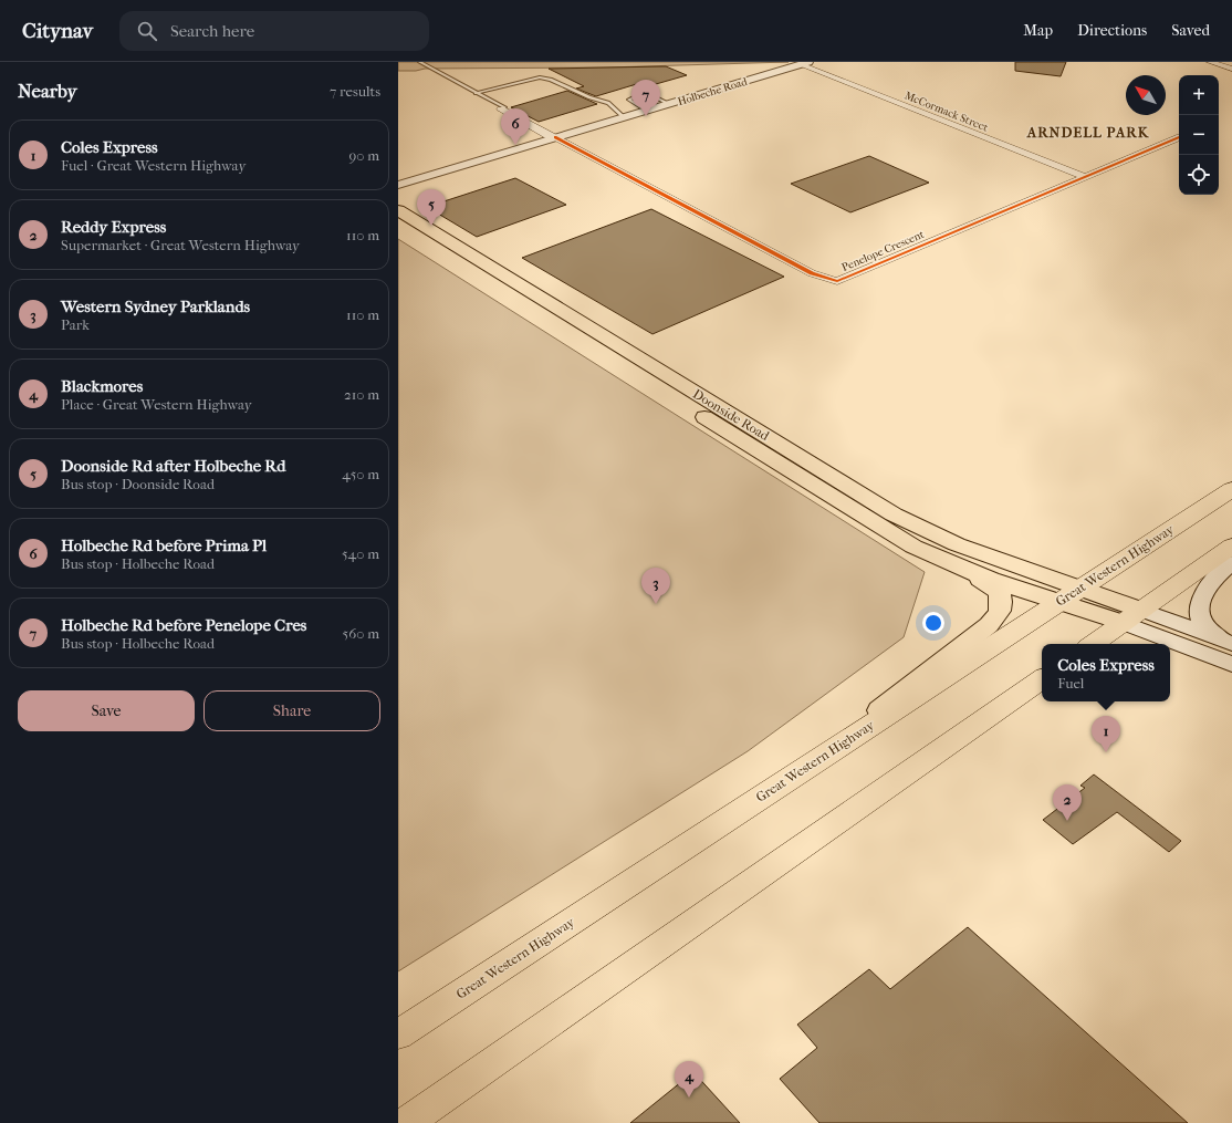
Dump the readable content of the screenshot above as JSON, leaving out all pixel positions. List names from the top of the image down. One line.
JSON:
{"streets":{"highway":["Great Western Highway"],"main road":["Doonside Road"],"street":["Holbeche Road","McCormack Street","Penelope Crescent"]},"crossings":[["Holbeche Road","McCormack Street"],["Holbeche Road","Penelope Crescent"],["McCormack Street","Penelope Crescent"],["Doonside Road","Great Western Highway"]],"districts":["ARNDELL PARK"],"north":"top left","page":{"header":"Citynav","search":"Search here","nav":["Map","Directions","Saved"],"heading":["Nearby","7 results"],"map_buttons":["+","−"],"pins":["7","6","5","3","1","2","4"],"list":[{"mark":"1","name":"Coles Express","note":"Fuel · Great Western Highway","value":"90 m"},{"mark":"2","name":"Reddy Express","note":"Supermarket · Great Western Highway","value":"110 m"},{"mark":"3","name":"Western Sydney Parklands","note":"Park","value":"110 m"},{"mark":"4","name":"Blackmores","note":"Place · Great Western Highway","value":"210 m"},{"mark":"5","name":"Doonside Rd after Holbeche Rd","note":"Bus stop · Doonside Road","value":"450 m"},{"mark":"6","name":"Holbeche Rd before Prima Pl","note":"Bus stop · Holbeche Road","value":"540 m"},{"mark":"7","name":"Holbeche Rd before Penelope Cres","note":"Bus stop · Holbeche Road","value":"560 m"}],"popup":["Coles Express","Fuel"],"buttons":["Save","Share"]}}
